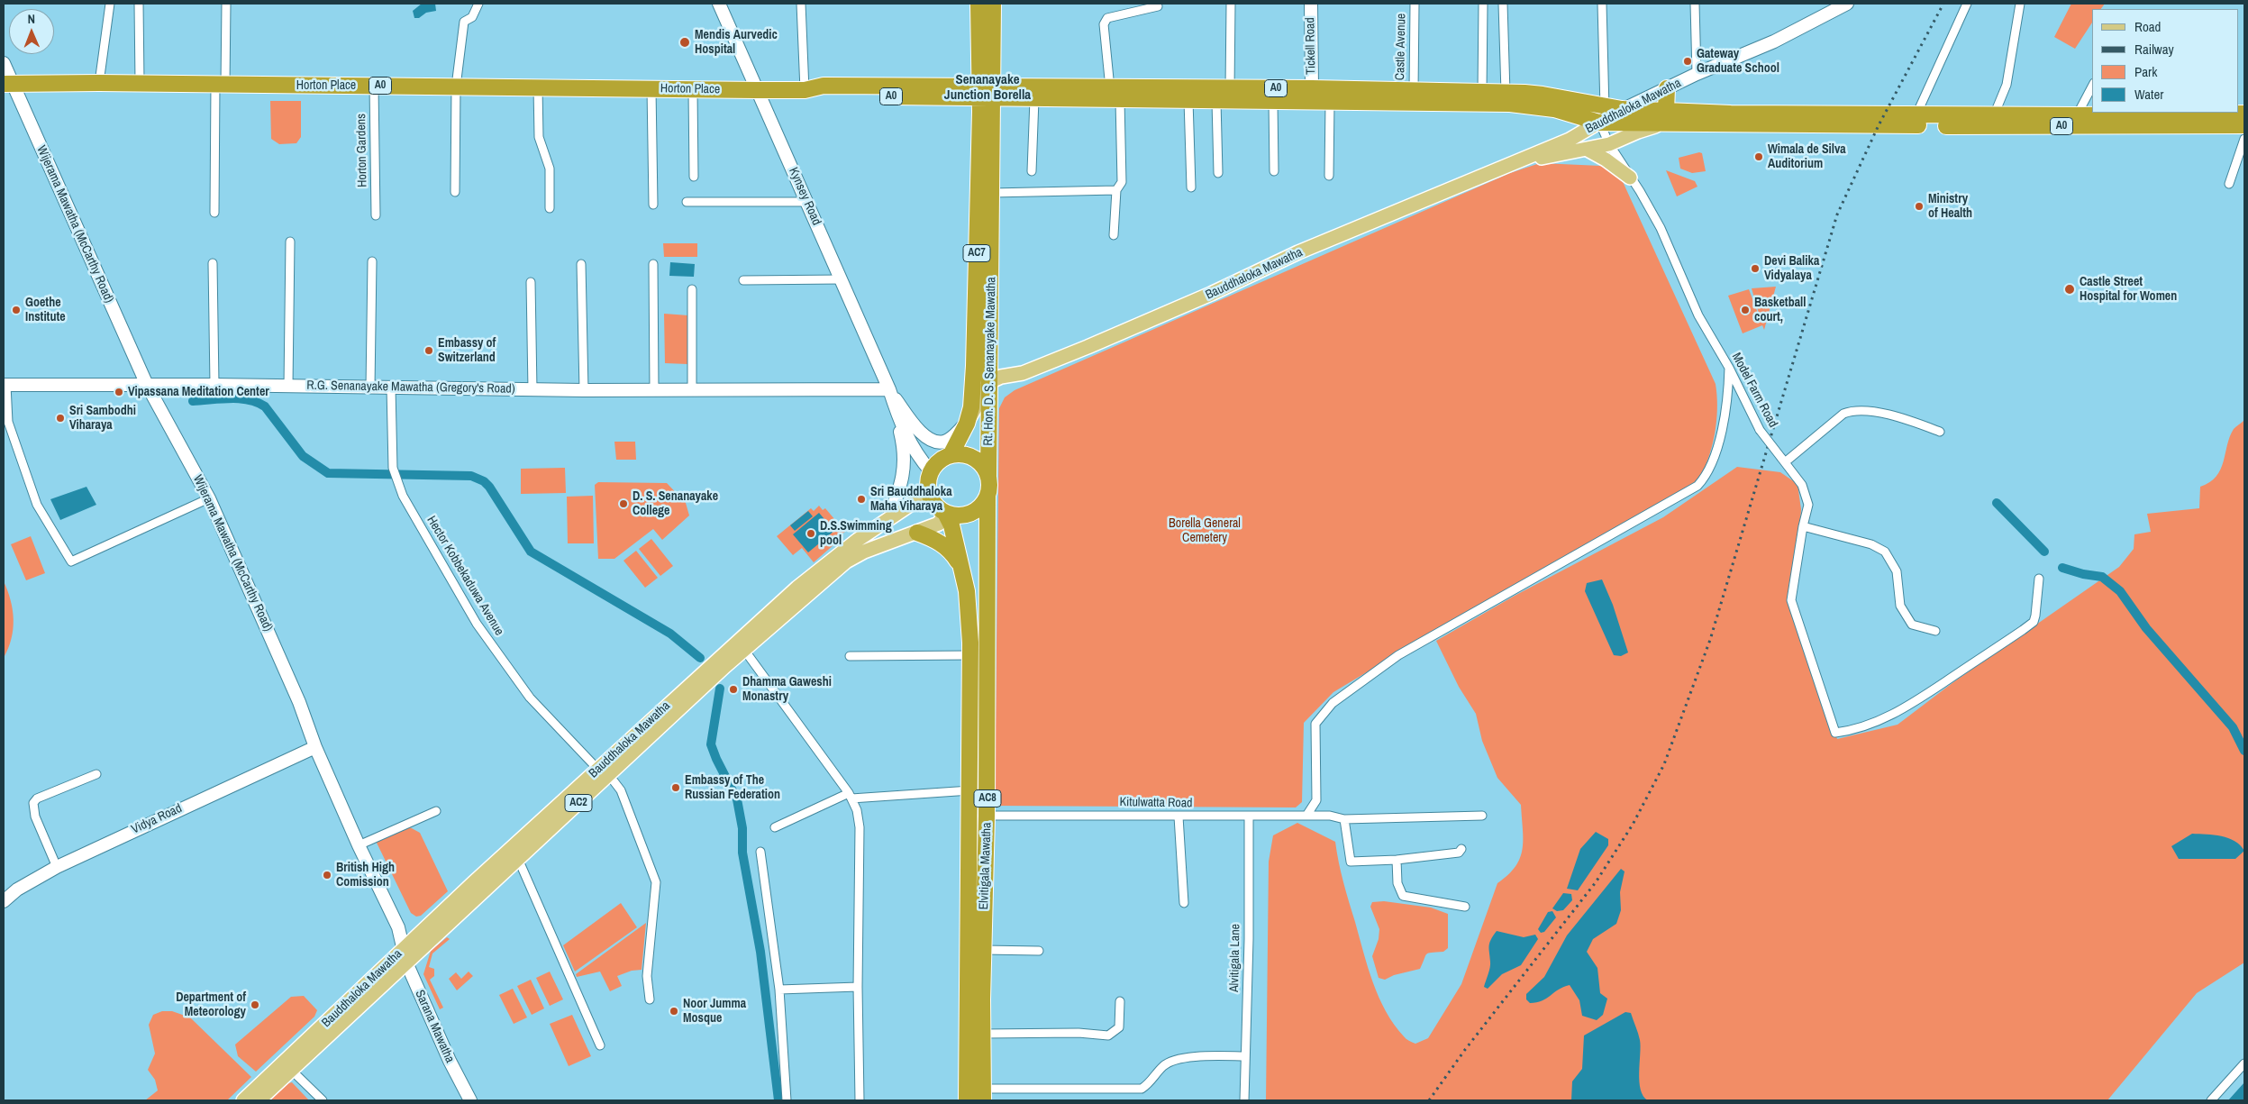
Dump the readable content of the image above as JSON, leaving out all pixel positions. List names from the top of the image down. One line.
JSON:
{"streets":{"highway":["Horton Place","A0","AC7","Rt. Hon. D. S. Senanayake Mawatha","AC8","Elvitigala Mawatha"],"main road":["Bauddhaloka Mawatha","AC2"],"street":["Tickell Road","Castle Avenue","Horton Gardens","Kynsey Road","Wijerama Mawatha (McCarthy Road)","R.G. Senanayake Mawatha (Gregory's Road)","Model Farm Road","Hector Kobbekaduwa Avenue","Kitulwatta Road","Vidya Road","Alvitigala Lane","Sarana Mawatha"]},"crossings":[["Tickell Road","A0"],["Castle Avenue","A0"],["Horton Place","A0"],["Horton Place","Horton Gardens"],["Horton Place","Kynsey Road"],["Horton Place","Wijerama Mawatha (McCarthy Road)"],["A0","Bauddhaloka Mawatha"],["A0","Kynsey Road"],["A0","Rt. Hon. D. S. Senanayake Mawatha"],["A0","Model Farm Road"],["Bauddhaloka Mawatha","Kynsey Road"],["Bauddhaloka Mawatha","Wijerama Mawatha (McCarthy Road)"],["Bauddhaloka Mawatha","Rt. Hon. D. S. Senanayake Mawatha"],["Bauddhaloka Mawatha","Model Farm Road"],["Bauddhaloka Mawatha","Hector Kobbekaduwa Avenue"],["Bauddhaloka Mawatha","Elvitigala Mawatha"],["Bauddhaloka Mawatha","Sarana Mawatha"],["Kynsey Road","Rt. Hon. D. S. Senanayake Mawatha"],["Kynsey Road","R.G. Senanayake Mawatha (Gregory's Road)"],["Kynsey Road","Elvitigala Mawatha"],["Wijerama Mawatha (McCarthy Road)","R.G. Senanayake Mawatha (Gregory's Road)"],["Wijerama Mawatha (McCarthy Road)","Vidya Road"],["Wijerama Mawatha (McCarthy Road)","Sarana Mawatha"],["Rt. Hon. D. S. Senanayake Mawatha","Elvitigala Mawatha"],["R.G. Senanayake Mawatha (Gregory's Road)","Hector Kobbekaduwa Avenue"],["Kitulwatta Road","Elvitigala Mawatha"],["Kitulwatta Road","Alvitigala Lane"]],"districts":["Senanayake Junction Borella"],"parks":["Borella General Cemetery"],"places":["Mendis Aurvedic Hospital","Gateway Graduate School","Wimala de Silva Auditorium","Ministry of Health","Devi Balika Vidyalaya","Castle Street Hospital for Women","Goethe Institute","Basketball court,","Embassy of Switzerland","Vipassana Meditation Center","Sri Sambodhi Viharaya","Sri Bauddhaloka Maha Viharaya","D. S. Senanayake College","D.S.Swimming pool","Dhamma Gaweshi Monastry","Embassy of The Russian Federation","British High Comission","Department of Meteorology","Noor Jumma Mosque"],"legend":["Road","Railway","Park","Water"],"north":"top"}
